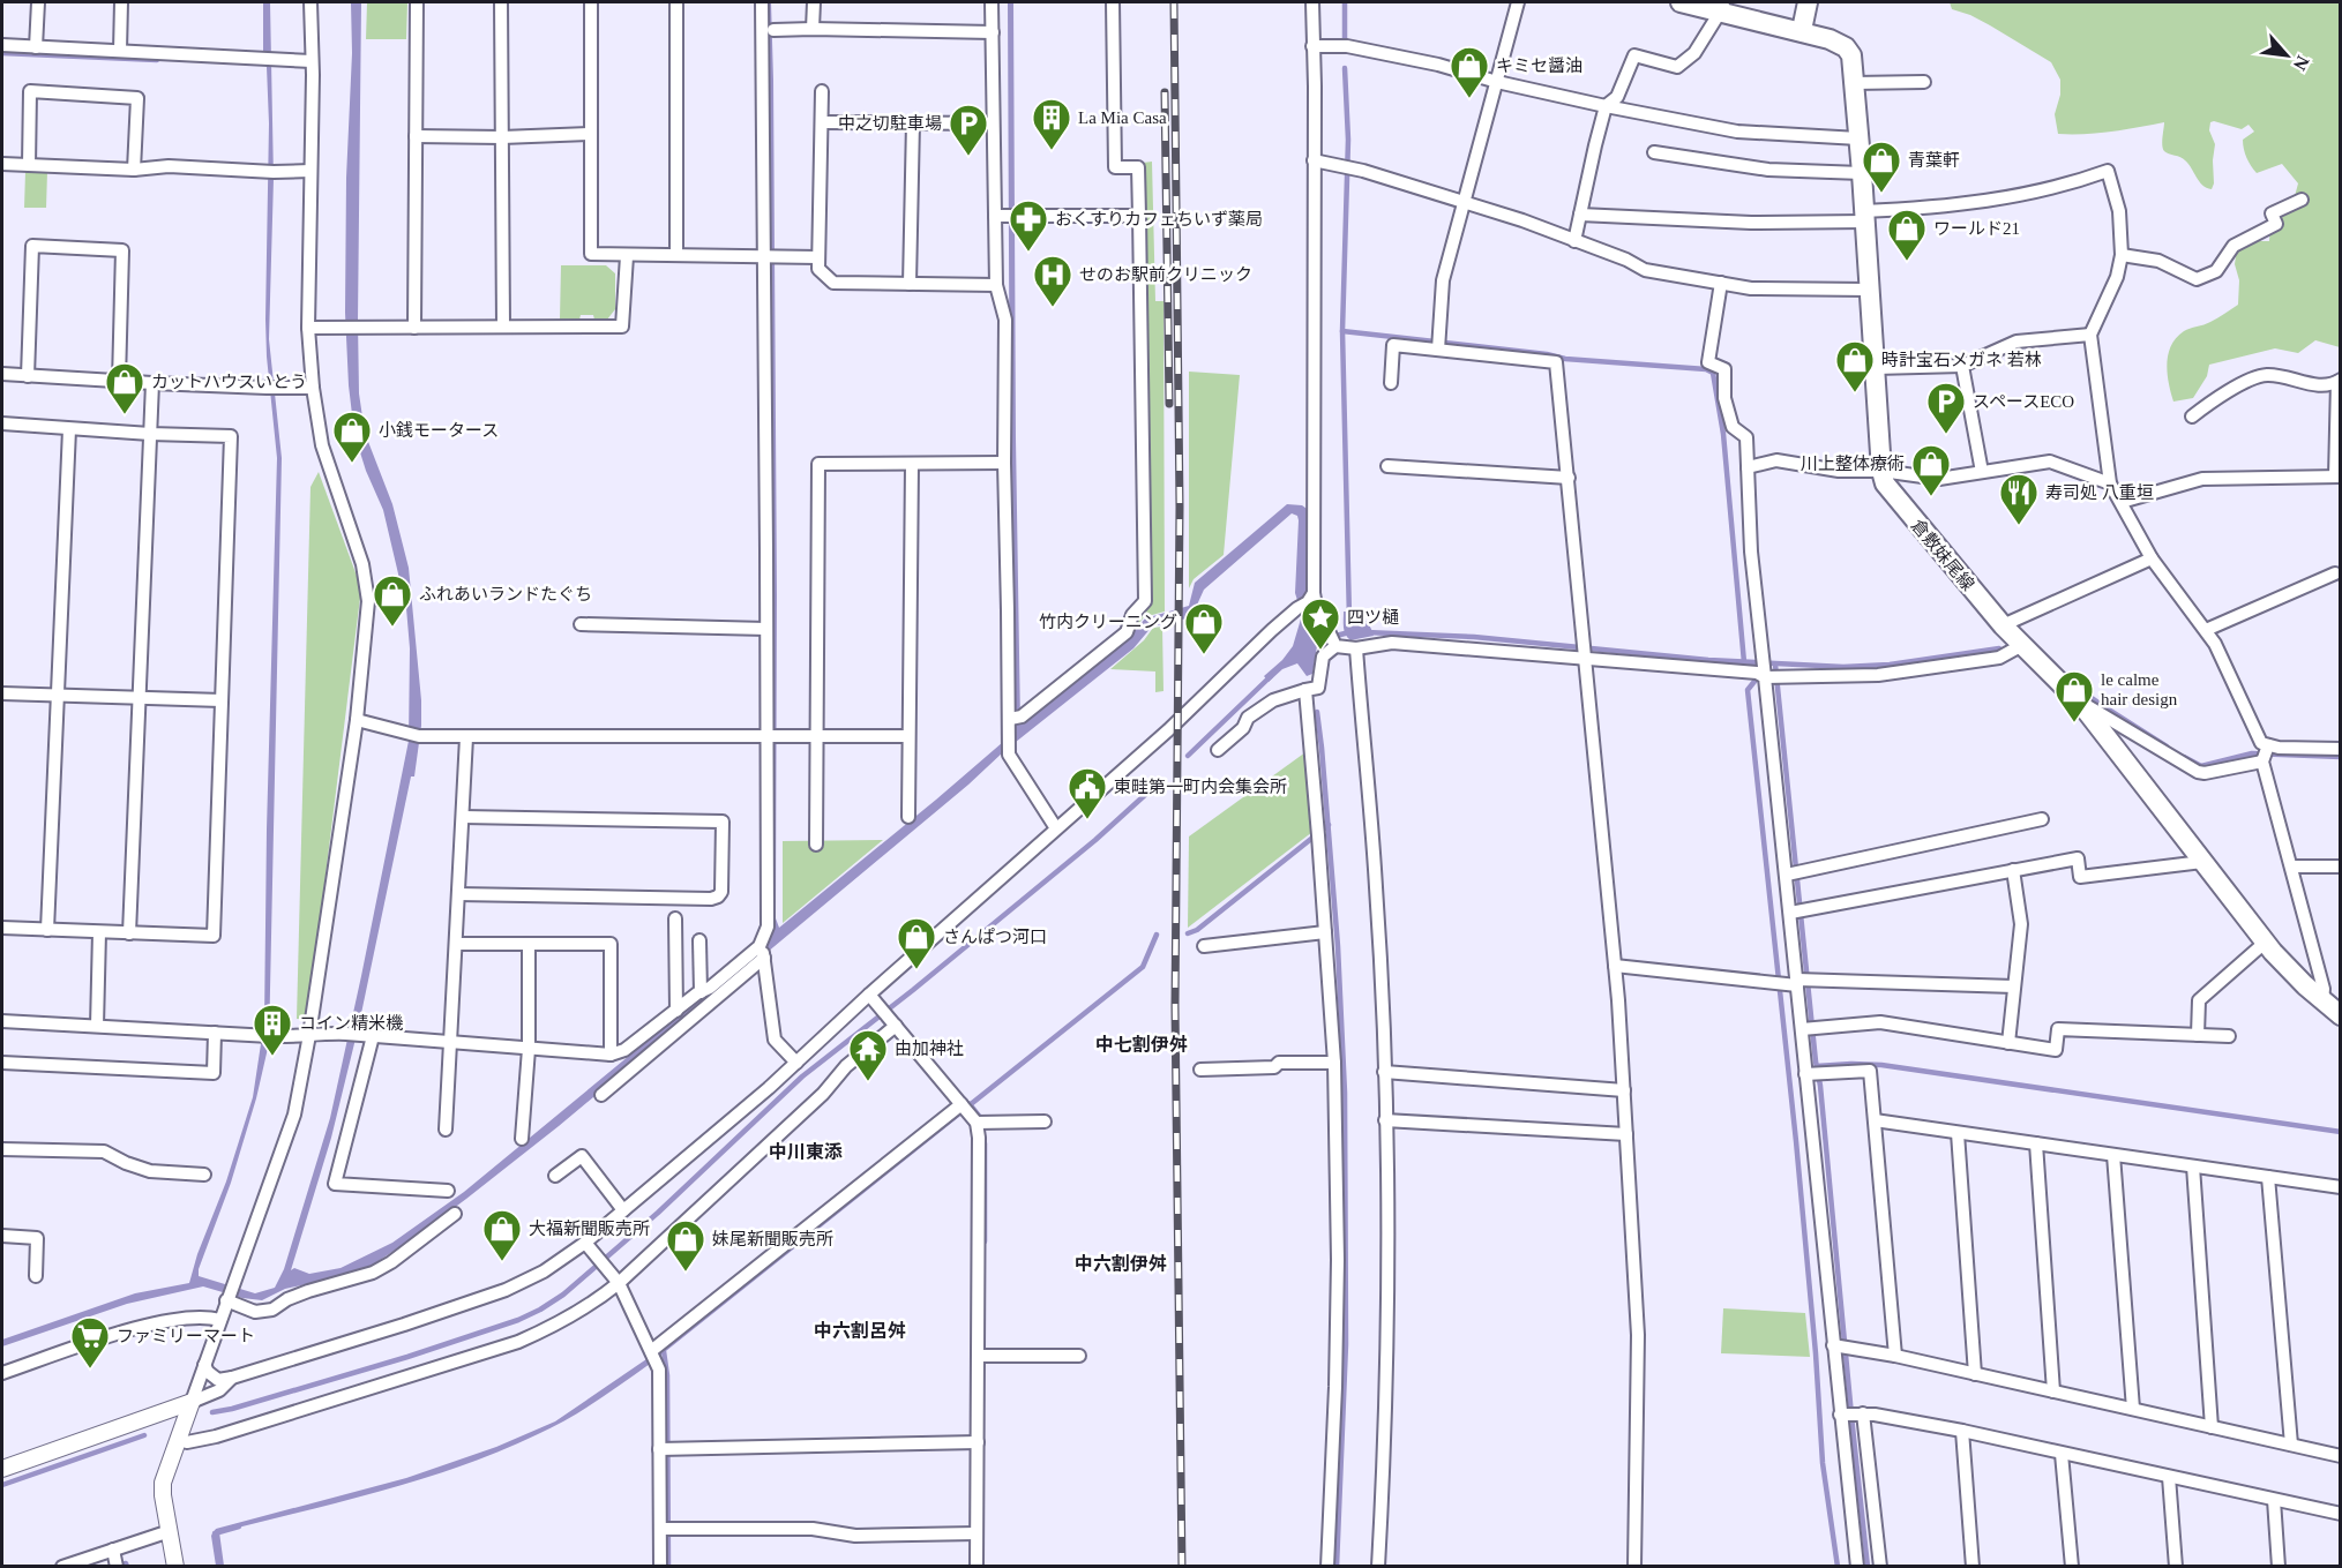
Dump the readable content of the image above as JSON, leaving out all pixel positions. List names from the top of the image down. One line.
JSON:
{"streets":{"main road":["倉敷妹尾線"]},"districts":["中七割伊舛","中川東添","中六割伊舛","中六割呂舛"],"places":{"shop":["キミセ醤油","青葉軒","ワールド21","時計宝石メガネ 若林","カットハウスいとう","小銭モータース","川上整体療術","ふれあいランドたぐち","竹内クリーニング","le calme hair design","さんぱつ河口","大福新聞販売所","妹尾新聞販売所"],"building":["La Mia Casa","コイン精米機"],"parking":["中之切駐車場","スペースECO"],"pharmacy":["おくすりカフェちいず薬局"],"hospital":["せのお駅前クリニック"],"restaurant":["寿司処 八重垣"],"place":["四ツ樋"],"public building":["東畦第一町内会集会所"],"temple":["由加神社"],"supermarket":["ファミリーマート"]},"north":"bottom right"}
